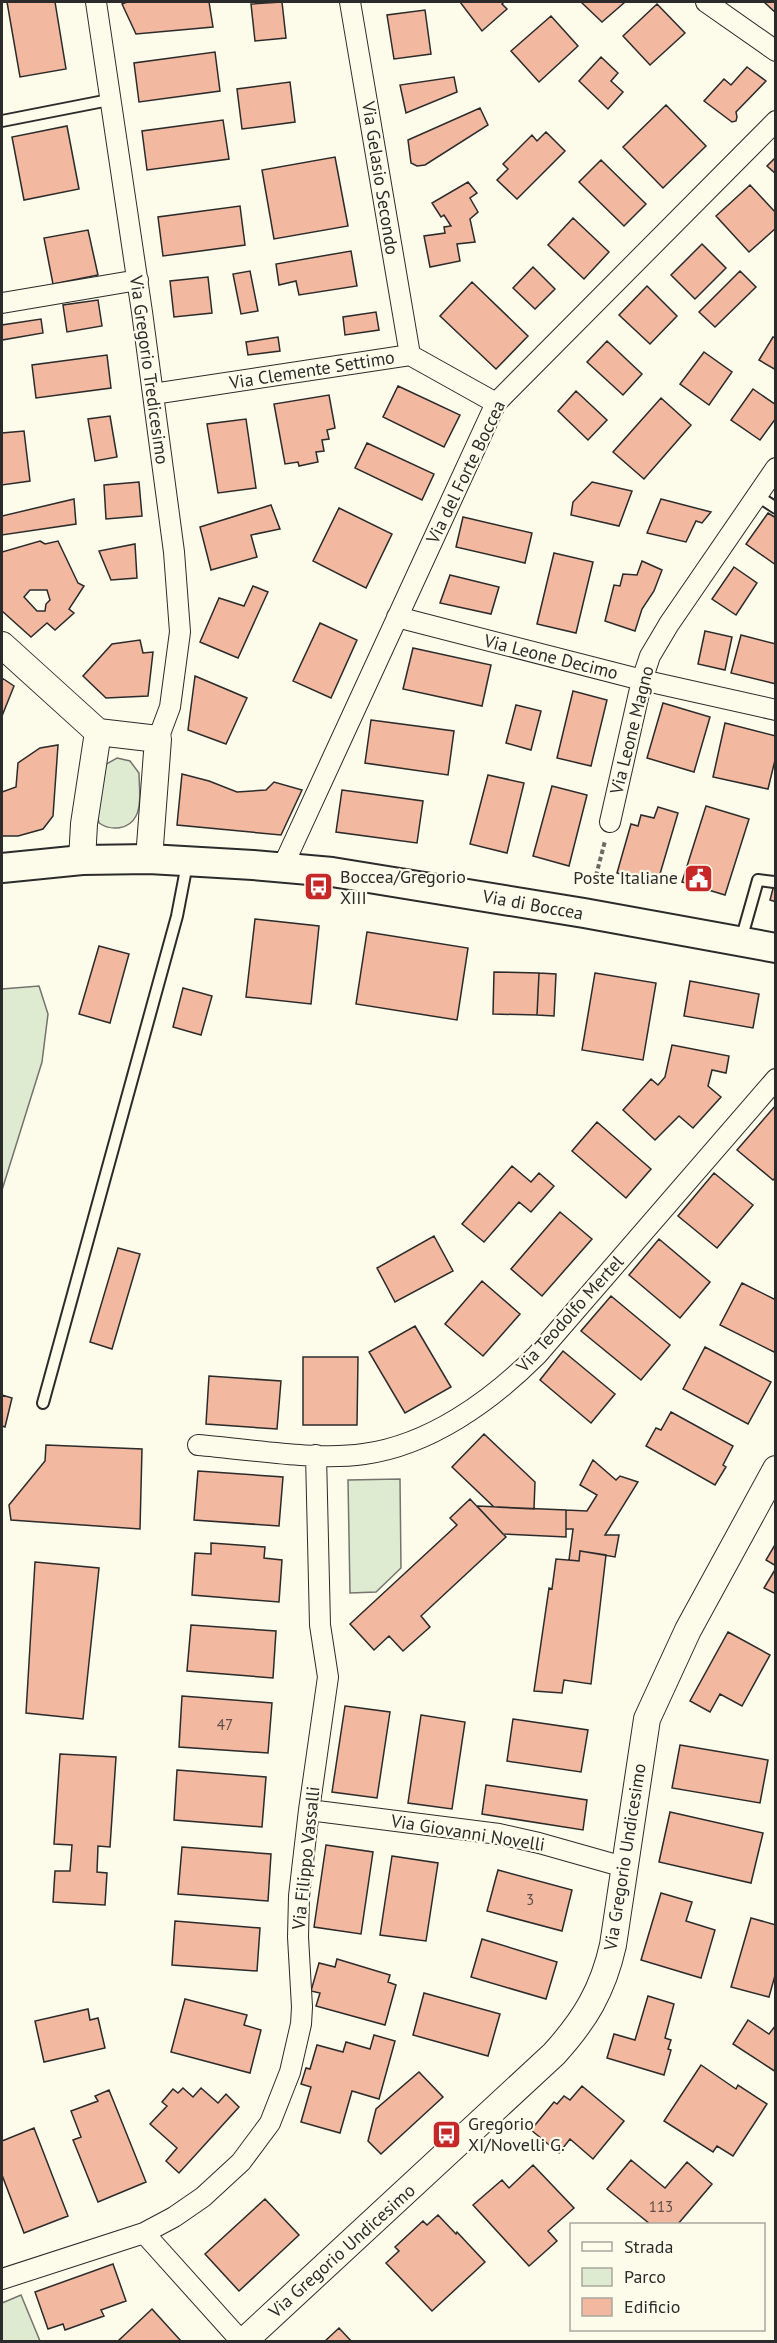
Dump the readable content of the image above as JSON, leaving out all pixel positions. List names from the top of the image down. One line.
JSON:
{"streets":{"main road":["Via di Boccea"],"street":["Via Gelasio Secondo","Via Gregorio Tredicesimo","Via Clemente Settimo","Via del Forte Boccea","Via Leone Decimo","Via Leone Magno","Via Teodolfo Mertel","Via Giovanni Novelli","Via Gregorio Undicesimo","Via Filippo Vassalli"]},"crossings":[["Via Gelasio Secondo","Via Clemente Settimo"],["Via Gregorio Tredicesimo","Via Clemente Settimo"],["Via Clemente Settimo","Via del Forte Boccea"],["Via del Forte Boccea","Via Leone Decimo"],["Via del Forte Boccea","Via di Boccea"],["Via Leone Decimo","Via Leone Magno"],["Via Teodolfo Mertel","Via Filippo Vassalli"],["Via Giovanni Novelli","Via Gregorio Undicesimo"],["Via Giovanni Novelli","Via Filippo Vassalli"]],"places":{"public building":["Poste Italiane"],"bus stop":["Boccea/Gregorio XIII","Gregorio XI/Novelli G."]},"house_numbers":["47","3","113"],"legend":["Strada","Parco","Edificio"]}
